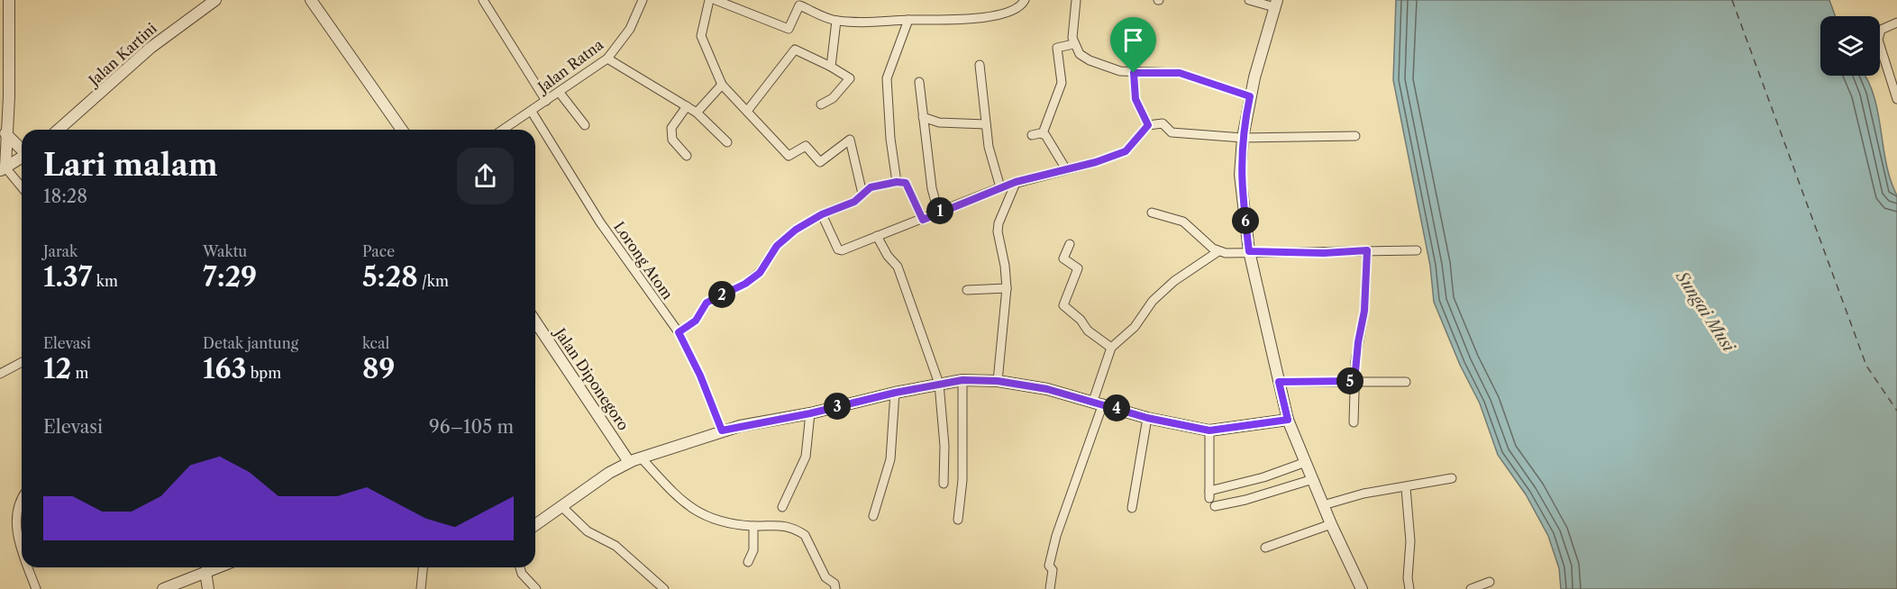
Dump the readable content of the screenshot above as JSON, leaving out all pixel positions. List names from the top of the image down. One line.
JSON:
{"streets":{"street":["Jalan Kartini","Jalan Ratna","Lorong Atom","Jalan Diponegoro"]},"crossings":[["Jalan Ratna","Lorong Atom"]],"water":["Sungai Musi"],"page":{"heading":["Lari malam","18:28"],"pins":["1","6","2","5","3","4"],"stats":[["Jarak","1.37 km"],["Waktu","7:29"],["Pace","5:28 /km"],["Elevasi","12 m"],["Detak jantung","163 bpm"],["kcal","89"]],"chart":["Elevasi","96–105 m"]}}
